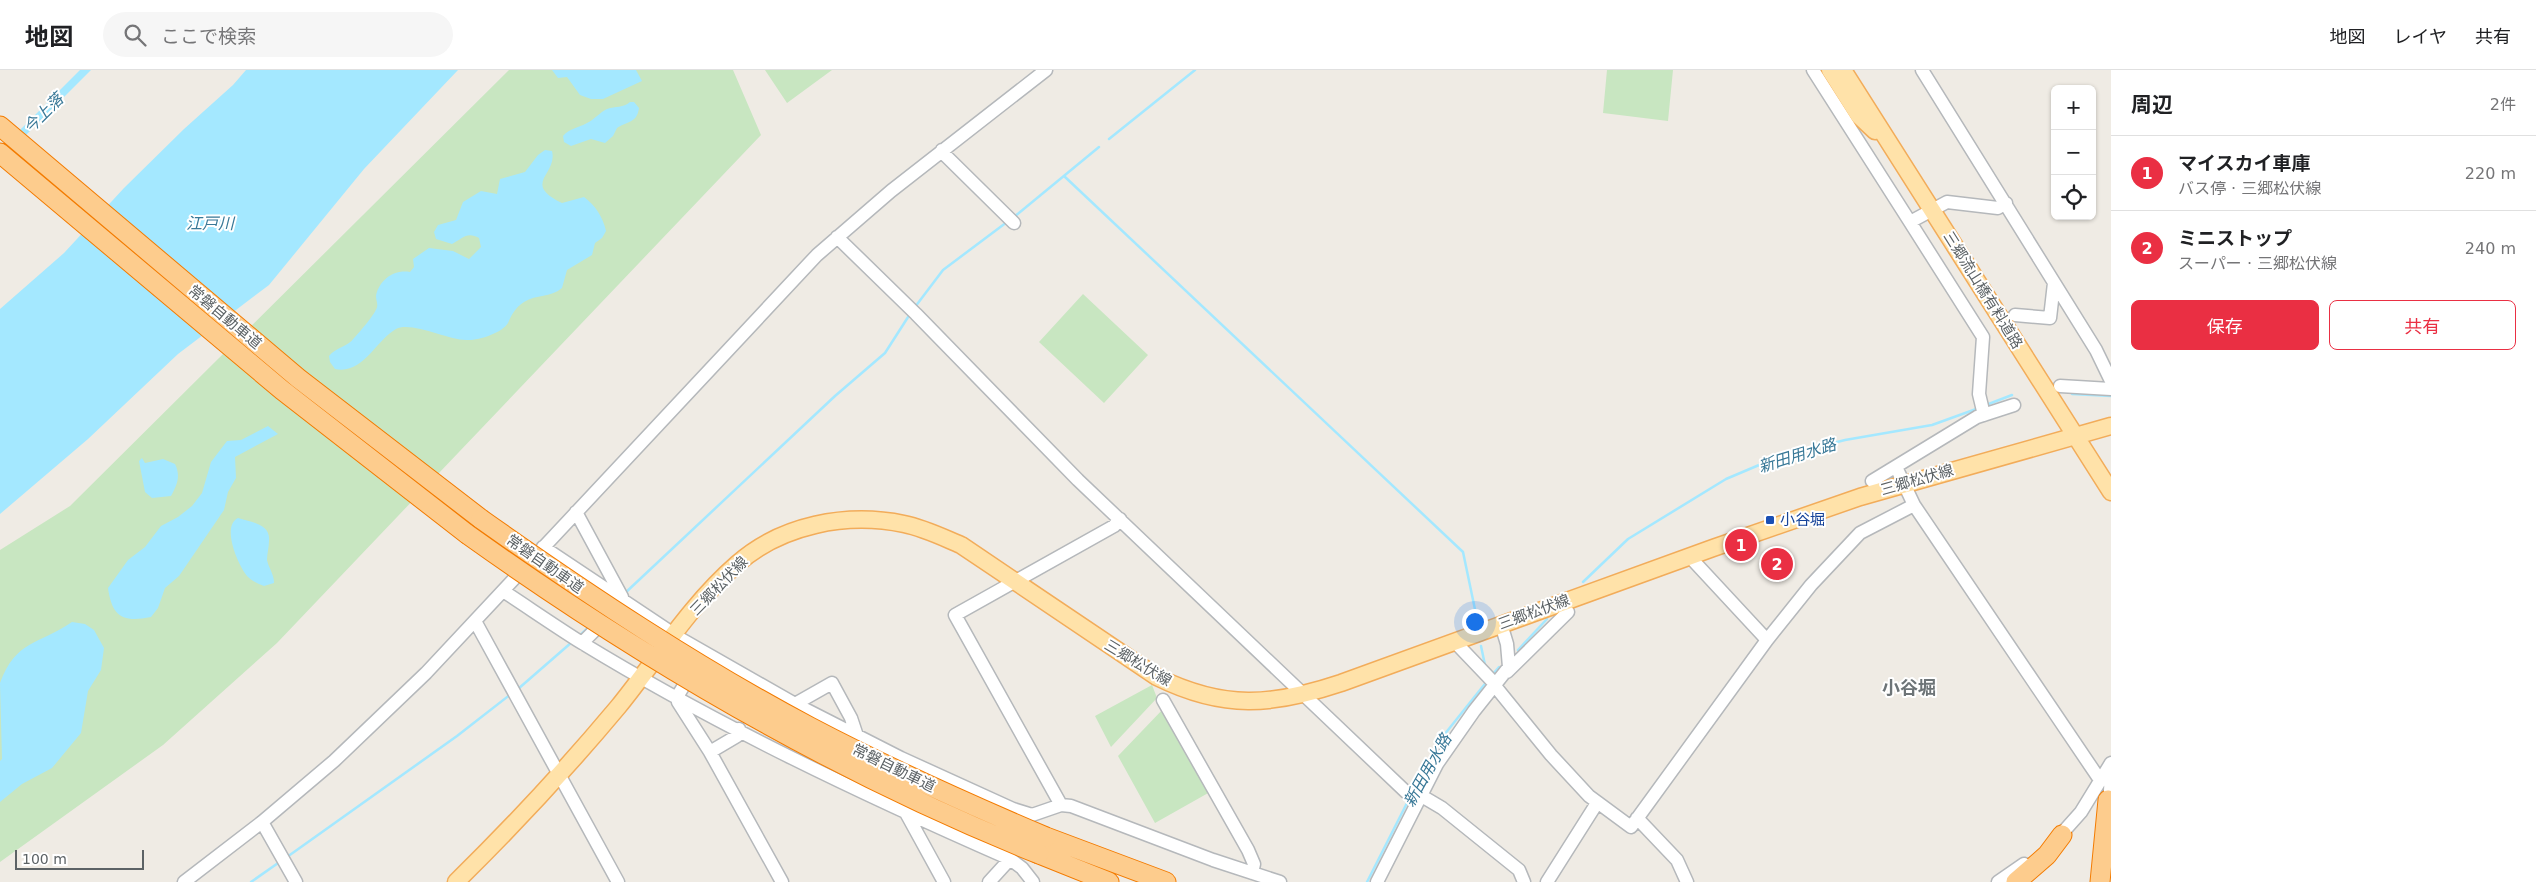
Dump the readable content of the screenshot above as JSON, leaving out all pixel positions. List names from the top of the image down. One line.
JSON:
{"streets":{"highway":["常磐自動車道"],"main road":["三郷流山橋有料道路","三郷松伏線"]},"crossings":[["三郷流山橋有料道路","三郷松伏線"]],"districts":["小谷堀"],"water":["今上落","江戸川","新田用水路"],"places":{"transit":["小谷堀"]},"scale_bar":"100 m","page":{"header":"地図","search":"ここで検索","nav":["地図","レイヤ","共有"],"heading":["周辺","2件"],"map_buttons":["+","−"],"list":[{"mark":"1","name":"マイスカイ車庫","note":"バス停 · 三郷松伏線","value":"220 m"},{"mark":"2","name":"ミニストップ","note":"スーパー · 三郷松伏線","value":"240 m"}],"buttons":["保存","共有"],"pins":["1","2"],"scale":"100 m"}}
